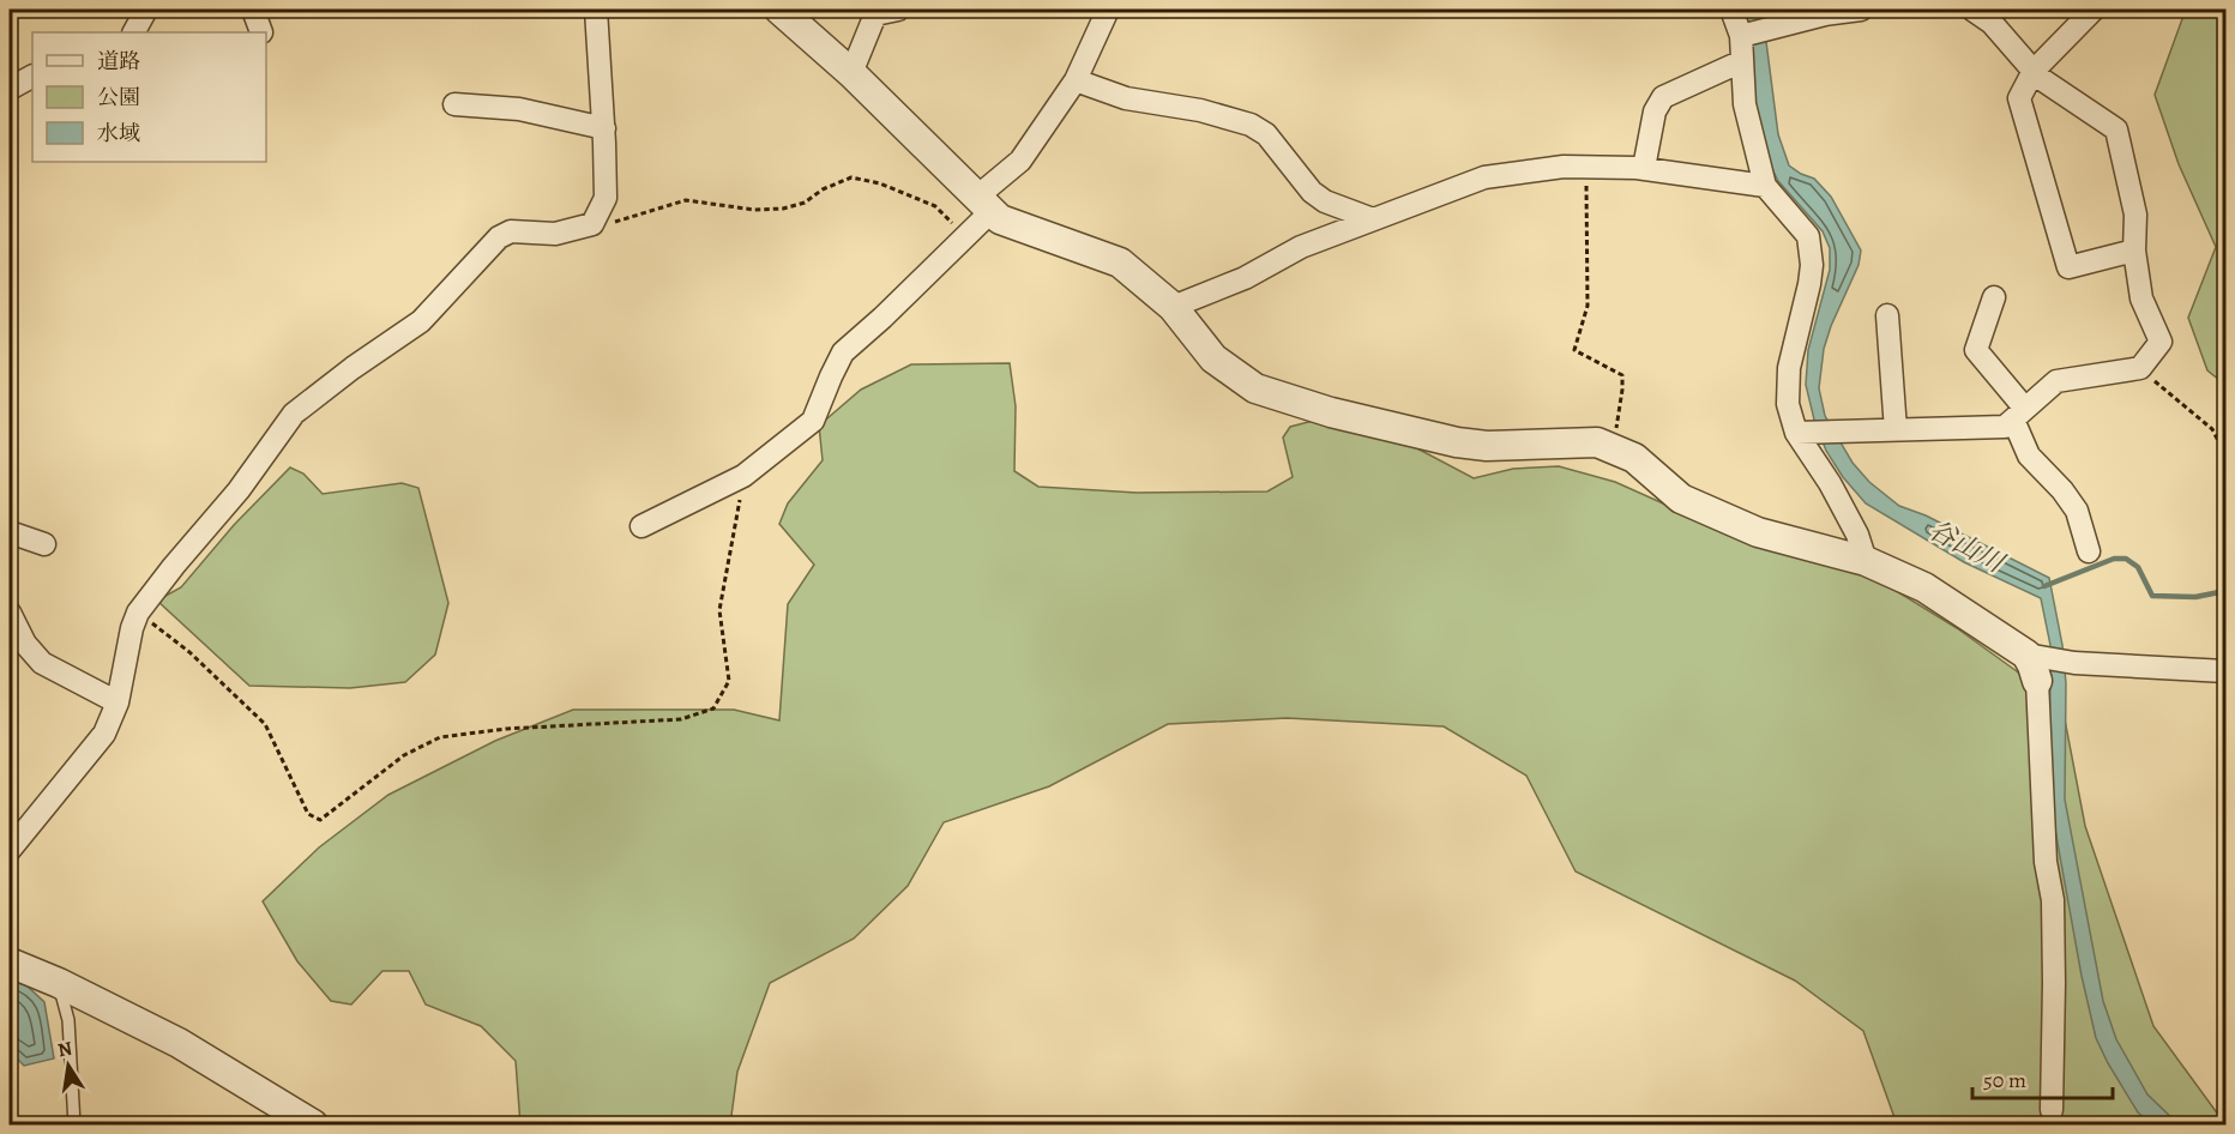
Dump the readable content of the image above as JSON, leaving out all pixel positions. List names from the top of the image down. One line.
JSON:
{"water":["谷山川"],"legend":["道路","公園","水域"],"scale_bar":"50 m","north":"top"}
